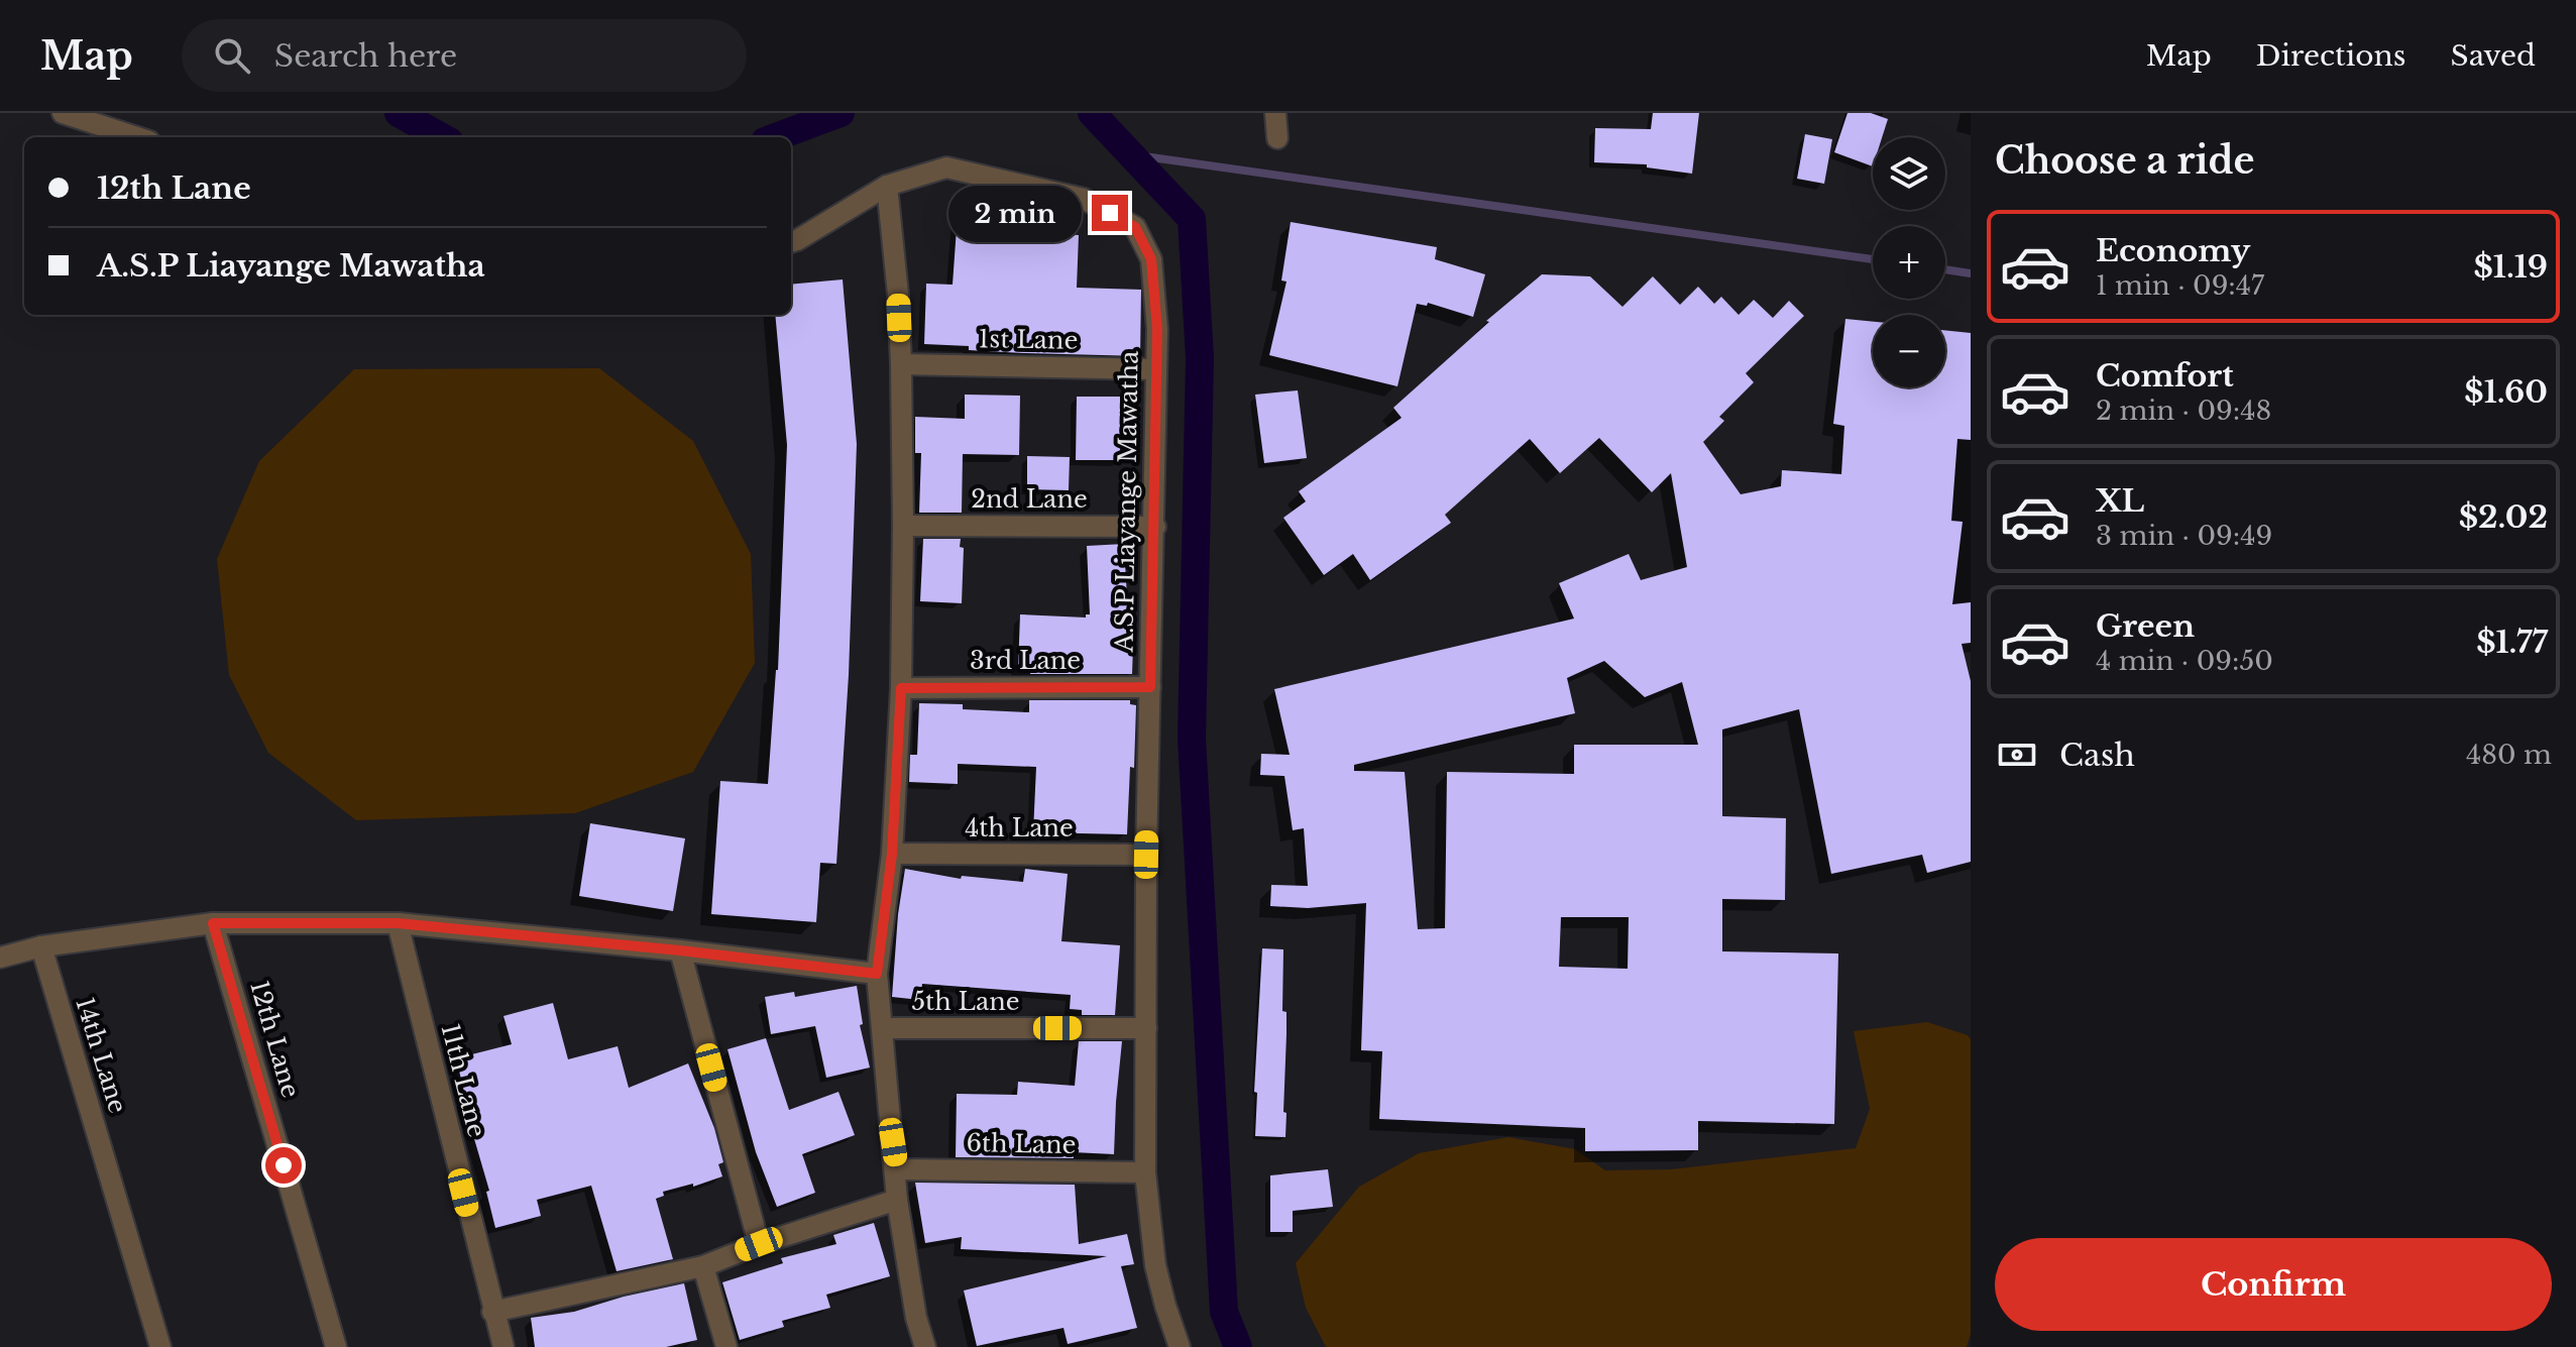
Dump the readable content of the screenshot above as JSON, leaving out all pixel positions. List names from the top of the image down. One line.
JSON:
{"streets":{"street":["1st Lane","2nd Lane","A.S.P Liayange Mawatha","3rd Lane","4th Lane","5th Lane","12th Lane","14th Lane","11th Lane","6th Lane"]},"crossings":[["1st Lane","A.S.P Liayange Mawatha"],["2nd Lane","A.S.P Liayange Mawatha"],["A.S.P Liayange Mawatha","3rd Lane"],["A.S.P Liayange Mawatha","4th Lane"],["A.S.P Liayange Mawatha","5th Lane"],["A.S.P Liayange Mawatha","6th Lane"]],"page":{"header":"Map","search":"Search here","nav":["Map","Directions","Saved"],"heading":"Choose a ride","map_buttons":["+","−"],"banner":["12th Lane","A.S.P Liayange Mawatha"],"bubble":"2 min","list":[{"name":"Economy","note":"1 min · 09:47","value":"$1.19"},{"name":"Comfort","note":"2 min · 09:48","value":"$1.60"},{"name":"XL","note":"3 min · 09:49","value":"$2.02"},{"name":"Green","note":"4 min · 09:50","value":"$1.77"}],"pay":["Cash","480 m"],"buttons":"Confirm"}}
